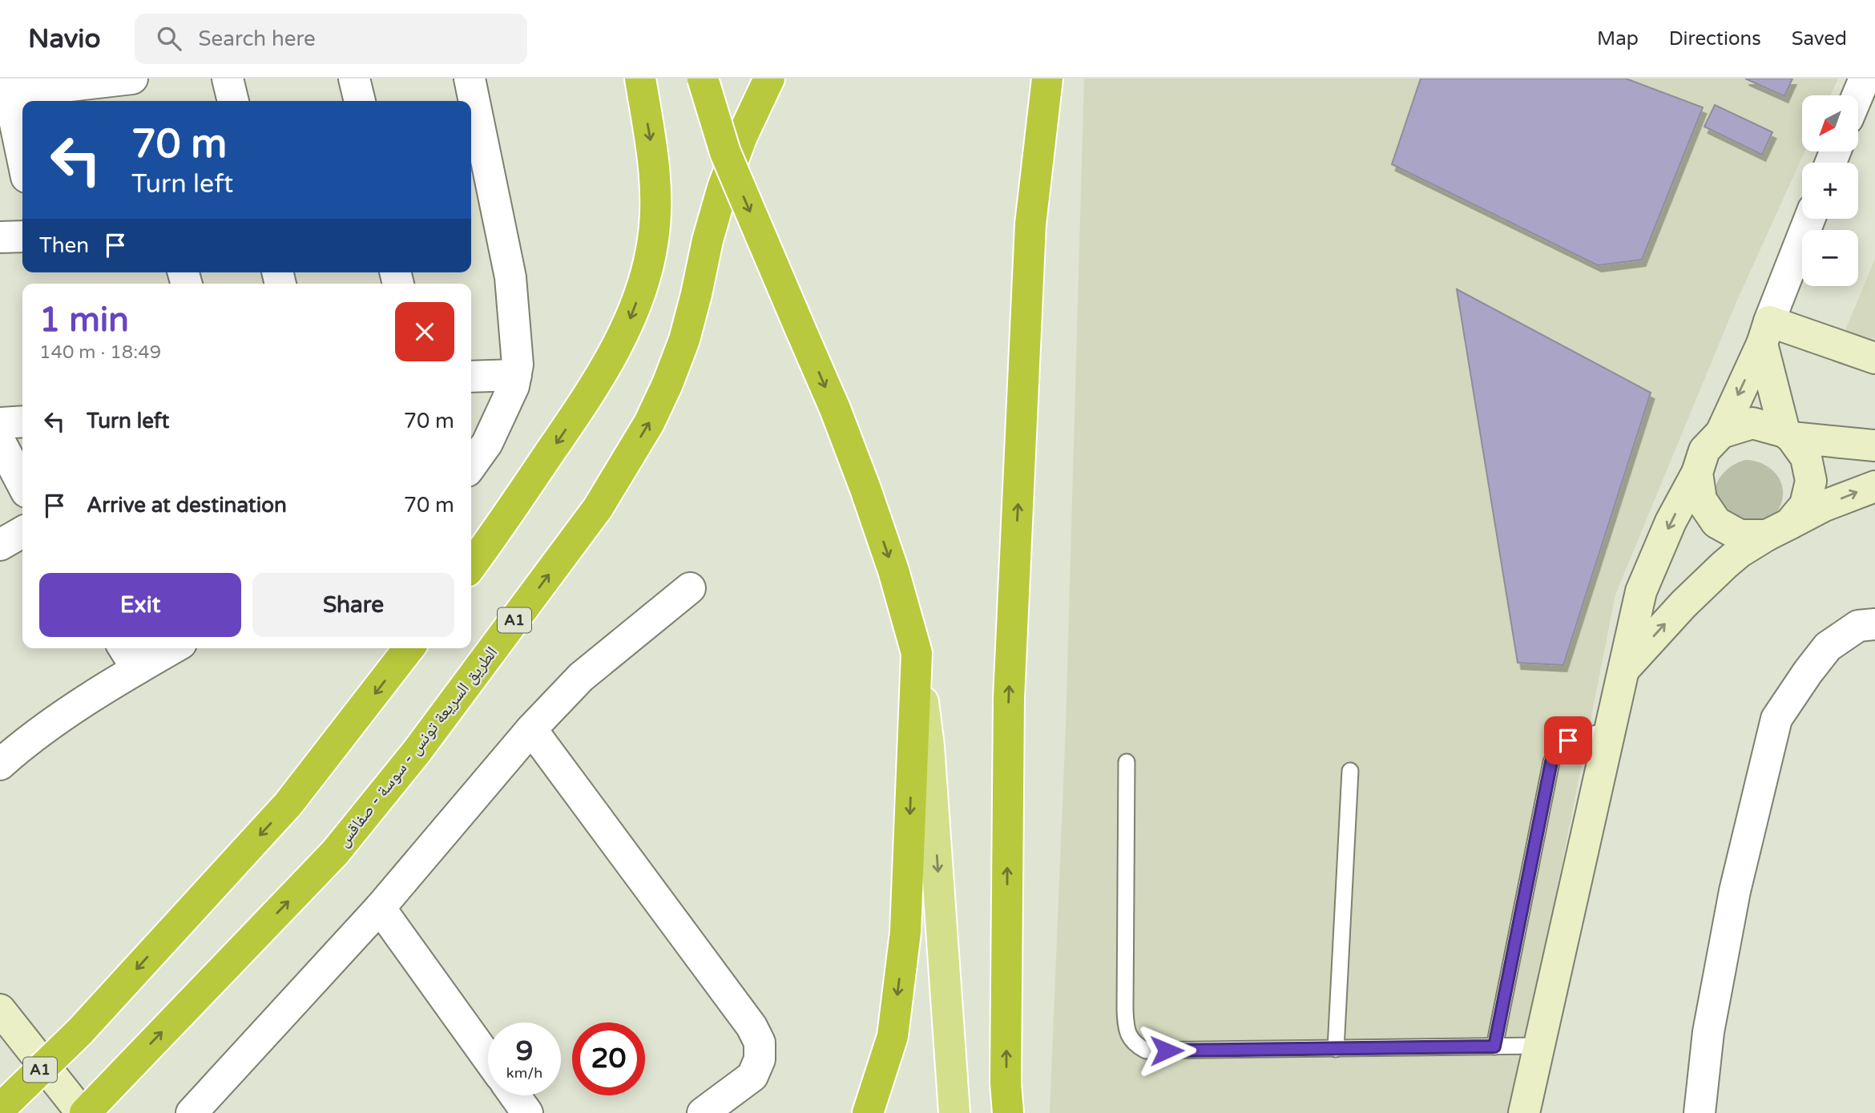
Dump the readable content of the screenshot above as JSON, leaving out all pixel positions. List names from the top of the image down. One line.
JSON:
{"streets":{"highway":["A1","الطريق السريعة تونس - سوسة - صفاقس"]},"north":"bottom left","page":{"header":"Navio","search":"Search here","nav":["Map","Directions","Saved"],"map_buttons":["+","−"],"turn":["70 m","Turn left"],"then":"Then","heading":["1 min","140 m · 18:49"],"list":[{"name":"Turn left","value":"70 m"},{"name":"Arrive at destination","value":"70 m"}],"buttons":["Exit","Share"],"speed":"9 km/h","limit":"20"}}
